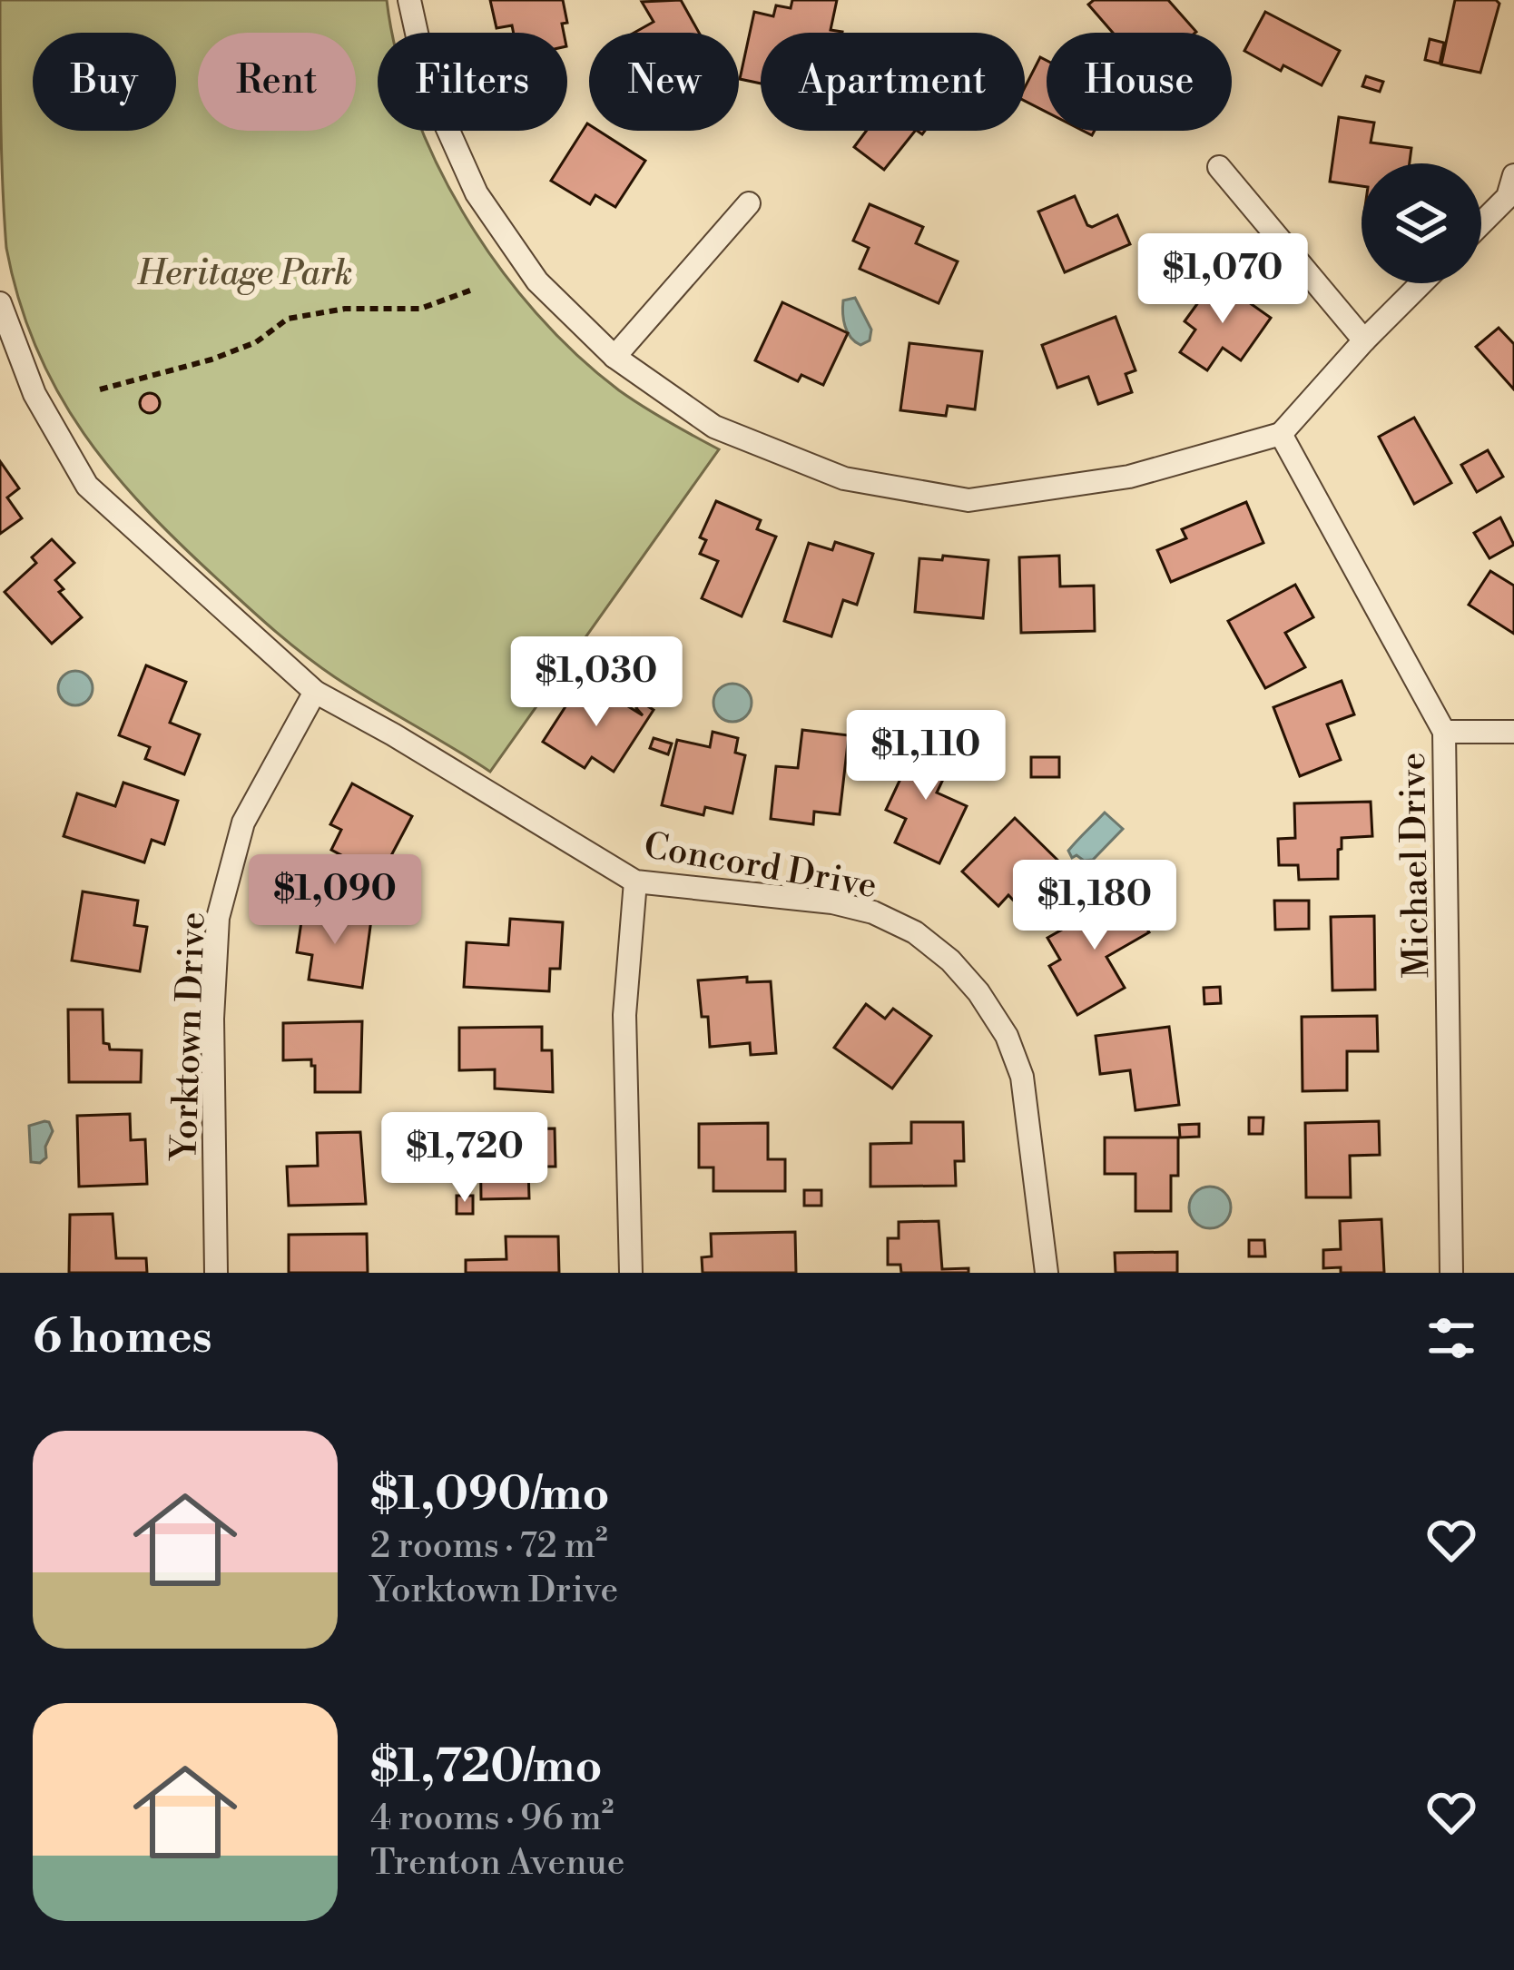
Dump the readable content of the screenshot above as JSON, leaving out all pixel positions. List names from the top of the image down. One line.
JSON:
{"streets":{"street":["Concord Drive","Michael Drive","Yorktown Drive"]},"crossings":[["Concord Drive","Yorktown Drive"]],"parks":["Heritage Park"],"page":{"chip":["Buy","Rent","Filters","New","Apartment","House"],"price":["$1,070","$1,030","$1,110","$1,090","$1,180","$1,720"],"heading":"6 homes","list":[{"name":"$1,090/mo","note":"2 rooms · 72 m² · Yorktown Drive"},{"name":"$1,720/mo","note":"4 rooms · 96 m² · Trenton Avenue"}]}}
